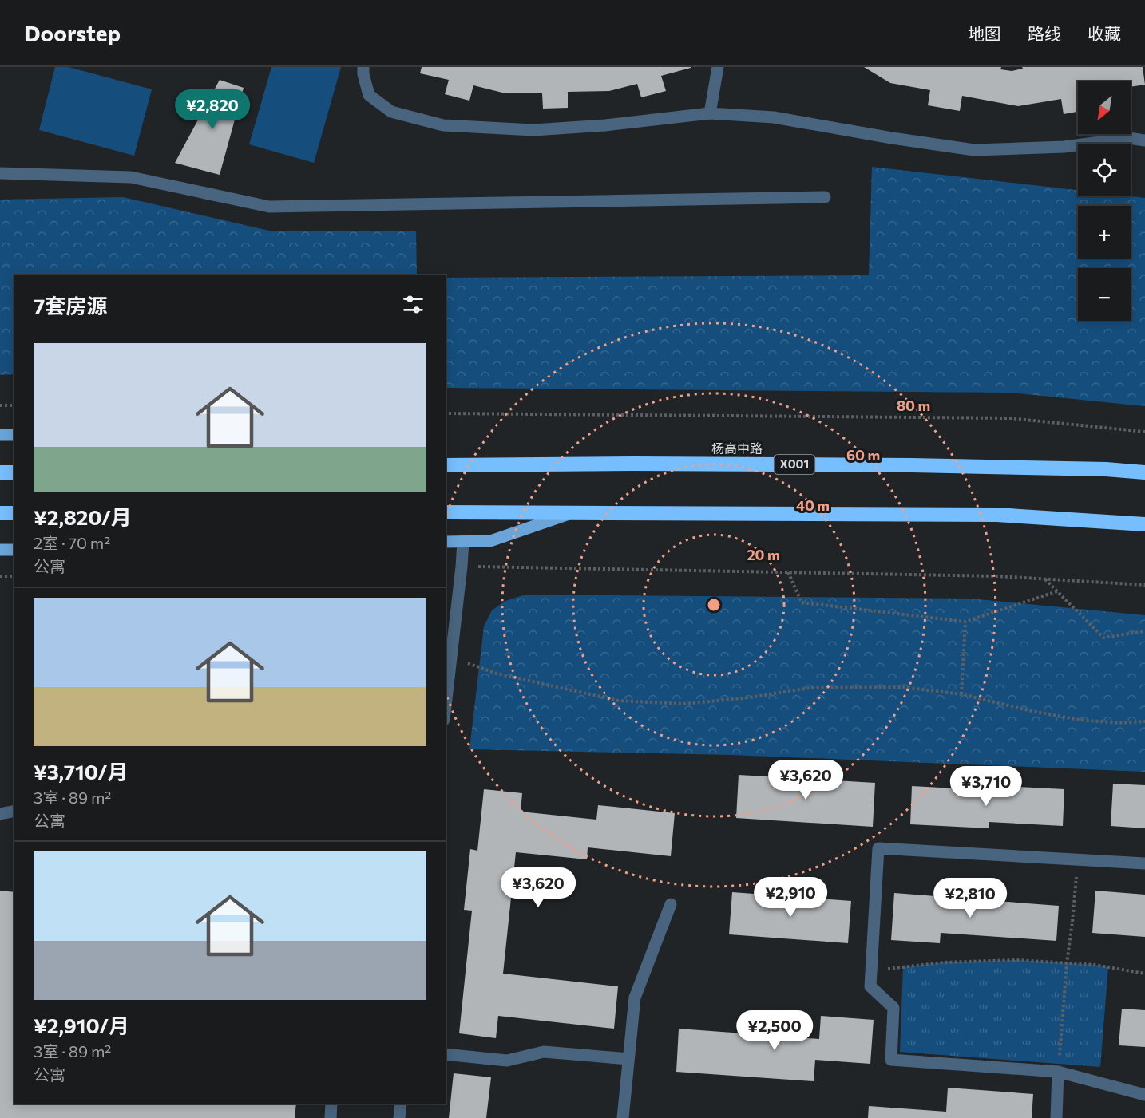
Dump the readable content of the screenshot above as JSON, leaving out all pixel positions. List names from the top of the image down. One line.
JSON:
{"streets":{"highway":["杨高中路","X001"]},"north":"bottom left","page":{"header":"Doorstep","nav":["地图","路线","收藏"],"map_buttons":["+","−"],"price":["¥2,820","¥3,620","¥3,710","¥3,620","¥2,910","¥2,810","¥2,500"],"heading":"7套房源","list":[{"name":"¥2,820/月","note":"2室 · 70 m² · 公寓"},{"name":"¥3,710/月","note":"3室 · 89 m² · 公寓"},{"name":"¥2,910/月","note":"3室 · 89 m² · 公寓"}]},"rings":["80 m","60 m","40 m","20 m"]}
